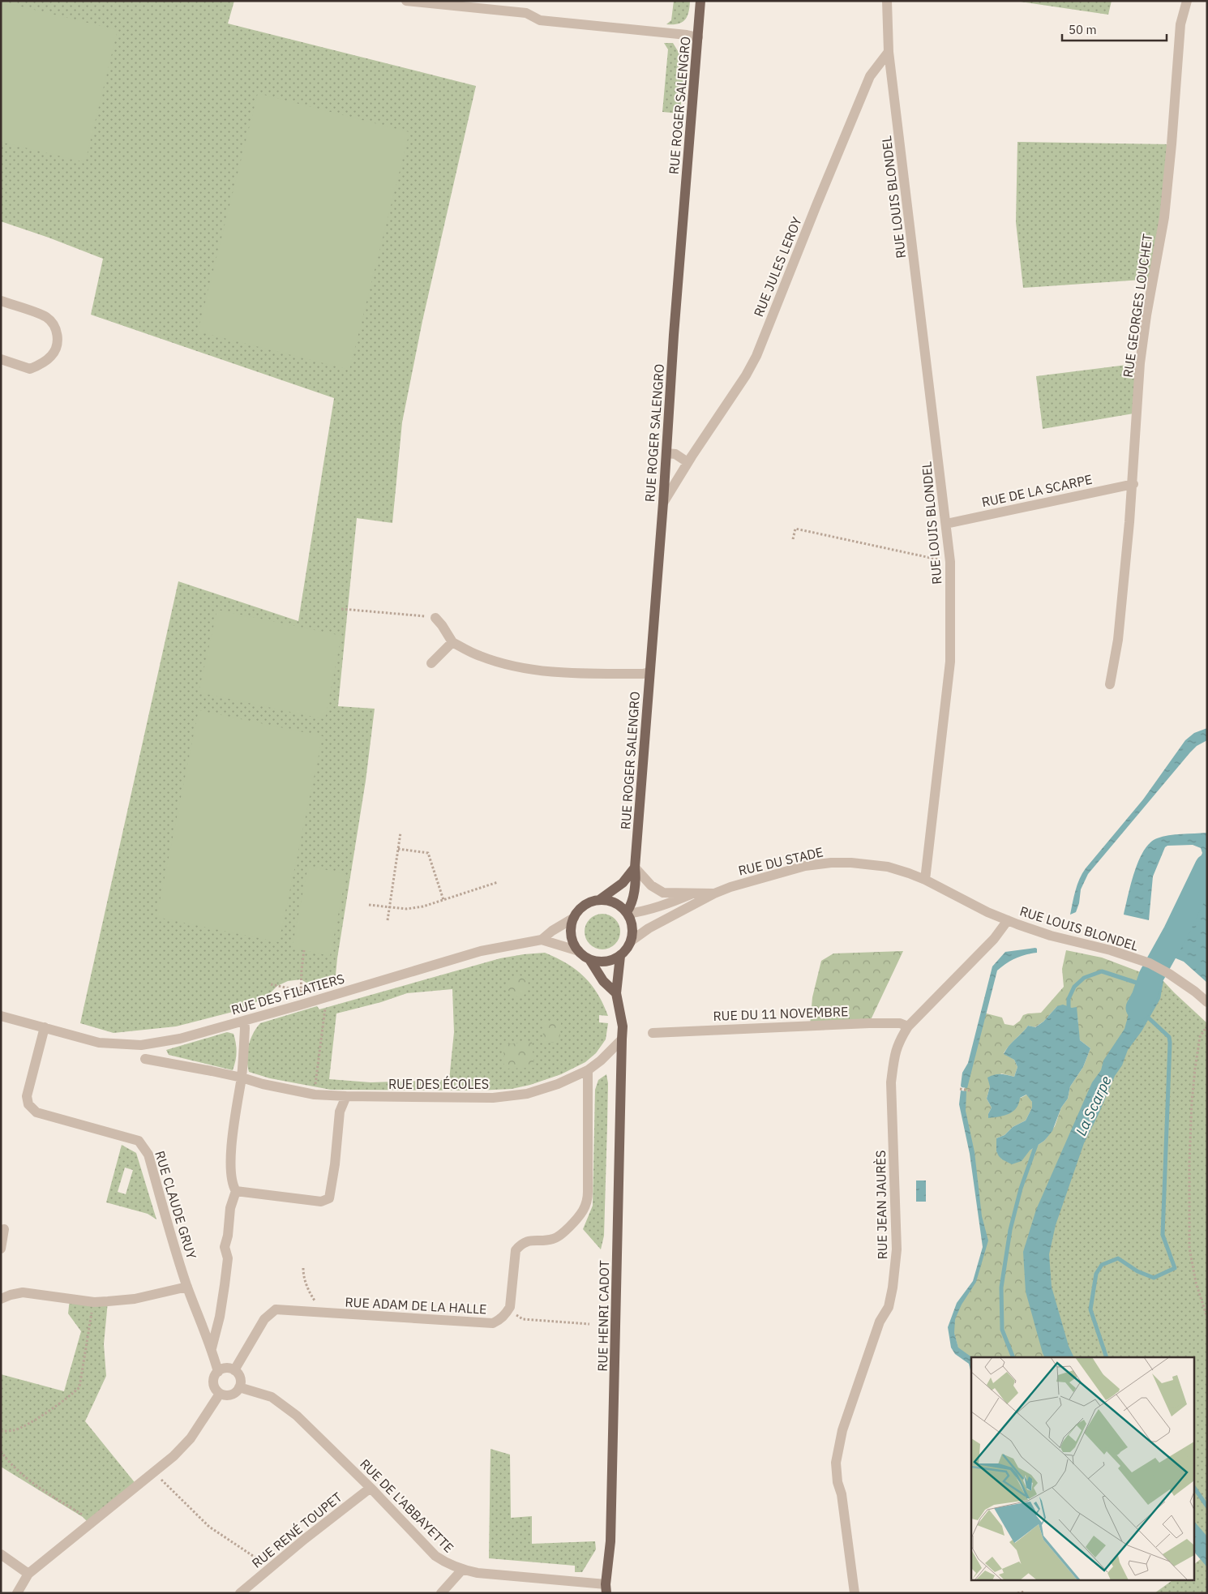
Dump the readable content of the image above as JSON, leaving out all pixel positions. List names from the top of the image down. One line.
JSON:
{"streets":{"main road":["RUE ROGER SALENGRO","RUE HENRI CADOT"],"street":["RUE LOUIS BLONDEL","RUE JULES LEROY","RUE GEORGES LOUCHET","RUE DE LA SCARPE","RUE DU STADE","RUE DES FILATIERS","RUE DU 11 NOVEMBRE","RUE DES ÉCOLES","RUE CLAUDE GRUY","RUE JEAN JAURÈS","RUE ADAM DE LA HALLE","RUE DE L'ABBAYETTE","RUE RENÉ TOUPET"]},"crossings":[["RUE ROGER SALENGRO","RUE JULES LEROY"],["RUE ROGER SALENGRO","RUE DU STADE"],["RUE ROGER SALENGRO","RUE DES FILATIERS"],["RUE ROGER SALENGRO","RUE HENRI CADOT"],["RUE LOUIS BLONDEL","RUE JULES LEROY"],["RUE LOUIS BLONDEL","RUE DE LA SCARPE"],["RUE LOUIS BLONDEL","RUE DU STADE"],["RUE LOUIS BLONDEL","RUE JEAN JAURÈS"],["RUE GEORGES LOUCHET","RUE DE LA SCARPE"],["RUE DU STADE","RUE DES FILATIERS"],["RUE DU STADE","RUE HENRI CADOT"],["RUE DES FILATIERS","RUE CLAUDE GRUY"],["RUE DES FILATIERS","RUE HENRI CADOT"],["RUE DU 11 NOVEMBRE","RUE JEAN JAURÈS"],["RUE DES ÉCOLES","RUE ADAM DE LA HALLE"],["RUE DES ÉCOLES","RUE HENRI CADOT"],["RUE CLAUDE GRUY","RUE ADAM DE LA HALLE"],["RUE CLAUDE GRUY","RUE DE L'ABBAYETTE"],["RUE ADAM DE LA HALLE","RUE DE L'ABBAYETTE"],["RUE HENRI CADOT","RUE DE L'ABBAYETTE"],["RUE DE L'ABBAYETTE","RUE RENÉ TOUPET"]],"water":["La Scarpe"],"scale_bar":"50 m"}
